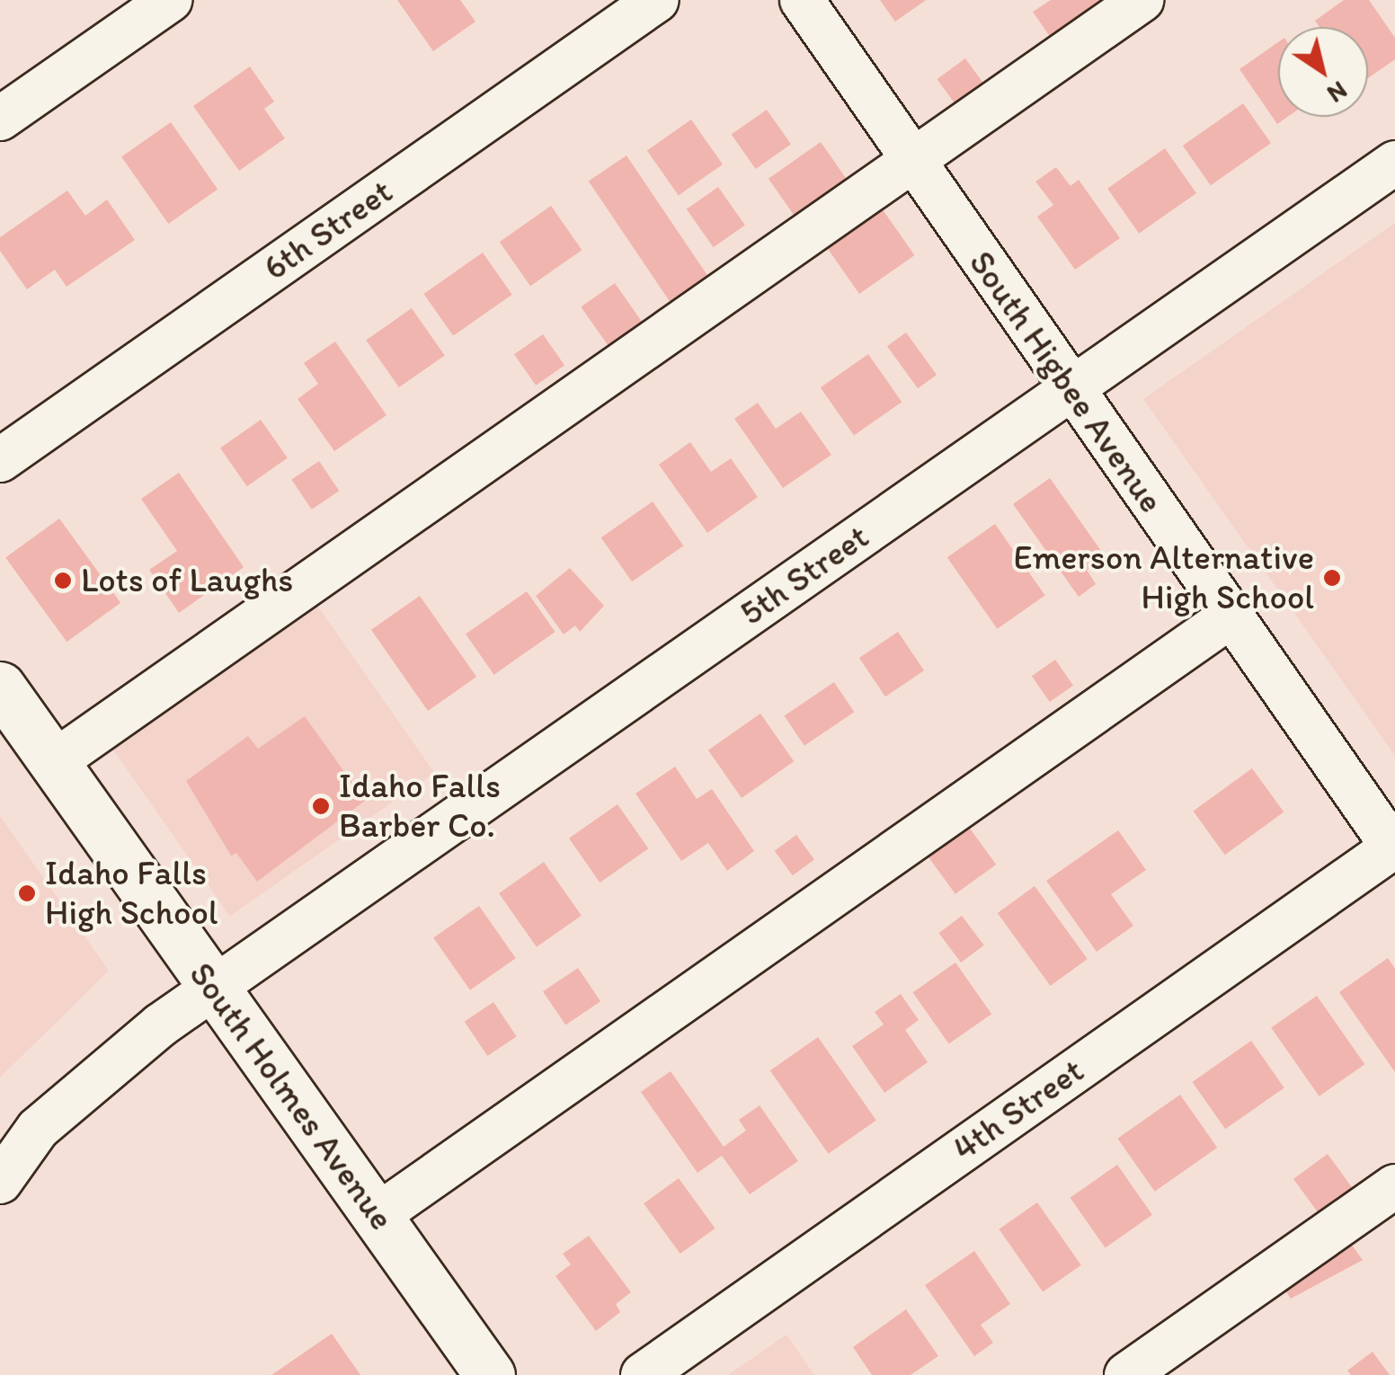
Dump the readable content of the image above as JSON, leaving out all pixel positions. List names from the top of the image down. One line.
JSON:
{"streets":{"main road":["South Holmes Avenue"],"street":["6th Street","South Higbee Avenue","5th Street","4th Street"]},"crossings":[["South Higbee Avenue","5th Street"],["South Higbee Avenue","4th Street"],["5th Street","South Holmes Avenue"]],"places":["Emerson Alternative High School","Lots of Laughs","Idaho Falls Barber Co.","Idaho Falls High School"],"north":"bottom right"}
